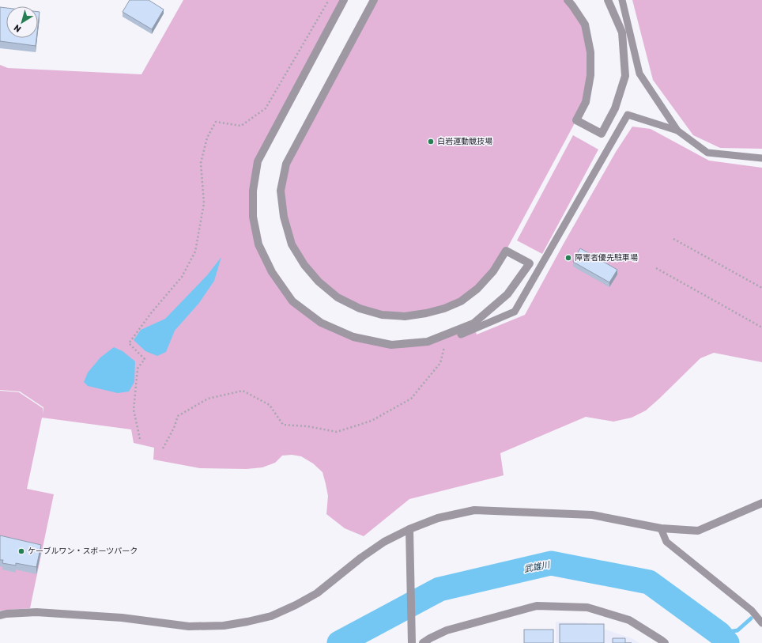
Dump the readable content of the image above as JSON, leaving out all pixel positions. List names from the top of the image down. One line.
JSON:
{"water":["武雄川"],"places":["白岩運動競技場","障害者優先駐車場","ケーブルワン・スポーツパーク"],"north":"bottom left"}
